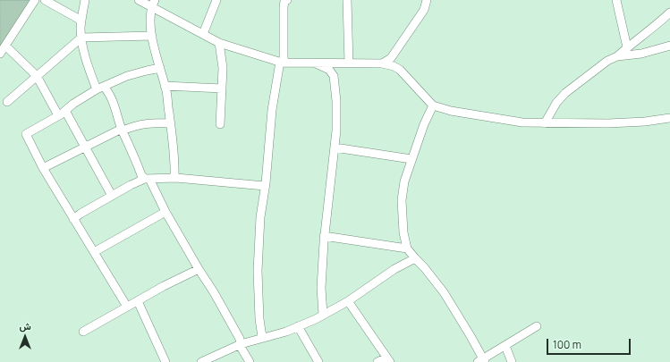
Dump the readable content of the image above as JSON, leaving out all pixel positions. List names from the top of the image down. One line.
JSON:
{"scale_bar":"100 m","north":"top"}
